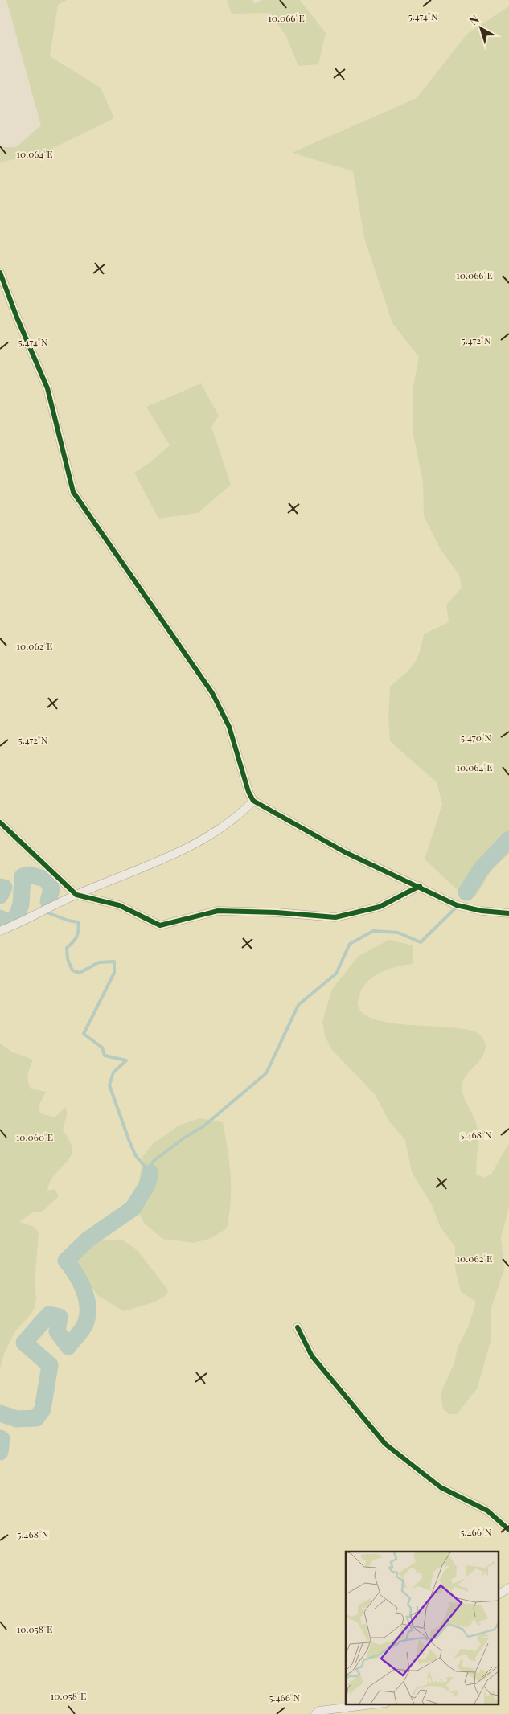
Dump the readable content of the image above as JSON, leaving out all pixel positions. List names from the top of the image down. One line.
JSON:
{"north":"top left","coordinates":["5.474°N","10.066°E","10.064°E","5.472°N","10.062°E","5.470°N","5.468°N","10.060°E","5.466°N","10.058°E"]}
